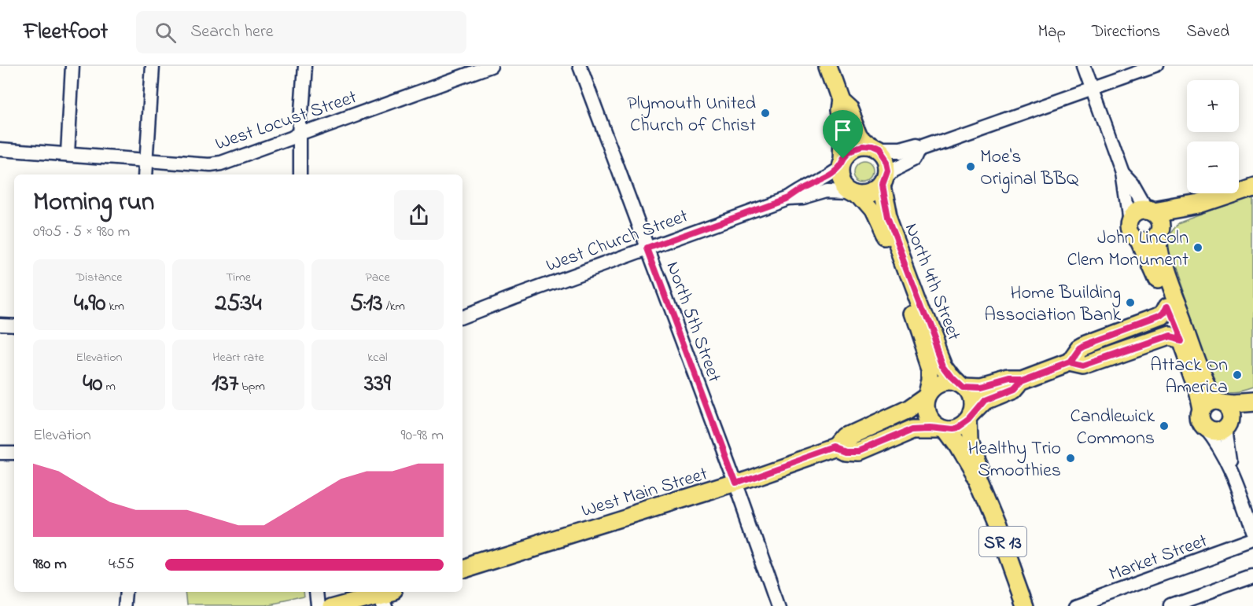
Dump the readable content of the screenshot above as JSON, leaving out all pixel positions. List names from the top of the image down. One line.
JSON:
{"streets":{"main road":["North 4th Street","West Main Street","SR 13"],"street":["West Locust Street","West Church Street","North 5th Street","Market Street"]},"crossings":[["West Church Street","North 4th Street"],["West Church Street","North 5th Street"],["North 5th Street","West Main Street"]],"places":["Plymouth United Church of Christ","Moe's Original BBQ","John Lincoln Clem Monument","Home Building Association Bank","Attack On America","Candlewick Commons","Healthy Trio Smoothies"],"page":{"header":"Fleetfoot","search":"Search here","nav":["Map","Directions","Saved"],"map_buttons":["+","−"],"heading":["Morning run","09:05 · 5 × 980 m"],"stats":[["Distance","4.90 km"],["Time","25:34"],["Pace","5:13 /km"],["Elevation","40 m"],["Heart rate","137 bpm"],["kcal","339"]],"chart":["Elevation","90–98 m"],"list":[{"name":"980 m","note":"4:55"}]}}
